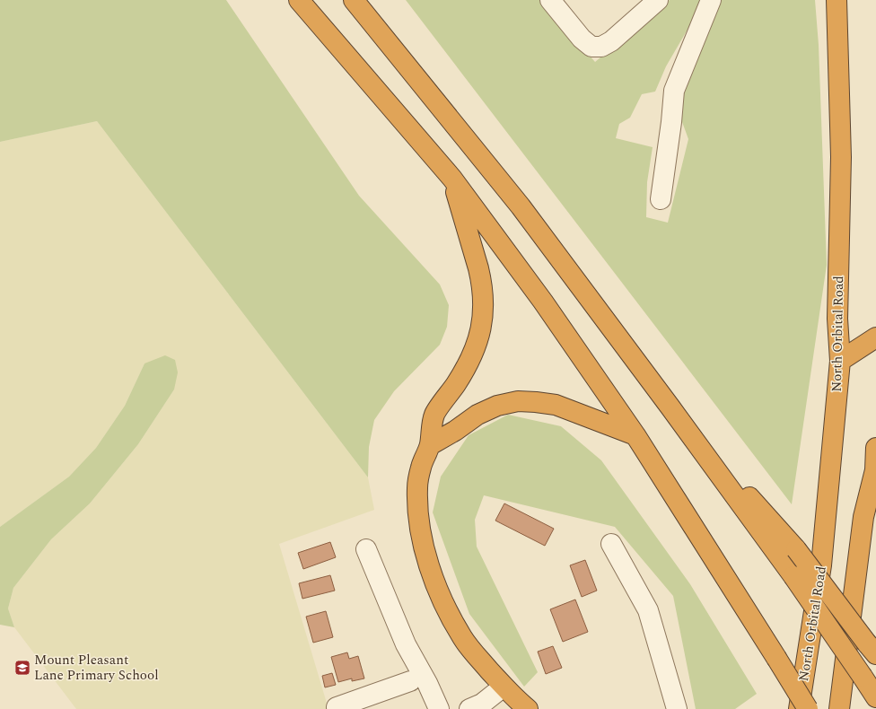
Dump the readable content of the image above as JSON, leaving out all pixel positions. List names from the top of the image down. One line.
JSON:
{"streets":{"highway":["North Orbital Road"]},"places":{"school or university":["Mount Pleasant Lane Primary School"]}}
